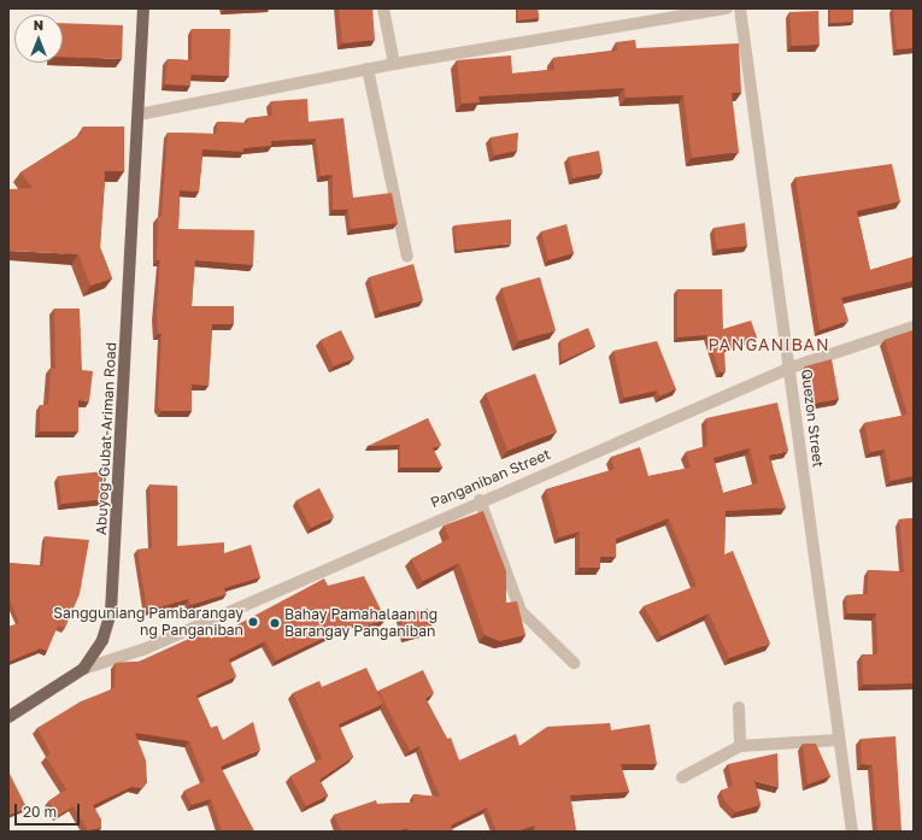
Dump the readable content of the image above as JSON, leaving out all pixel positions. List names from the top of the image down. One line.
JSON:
{"streets":{"main road":["Abuyog-Gubat-Ariman Road"],"street":["Quezon Street","Panganiban Street"]},"crossings":[["Quezon Street","Panganiban Street"],["Abuyog-Gubat-Ariman Road","Panganiban Street"]],"districts":["PANGANIBAN"],"places":["Sangguniang Pambarangay ng Panganiban","Bahay Pamahalaan ng Barangay Panganiban"],"scale_bar":"20 m","north":"top"}
